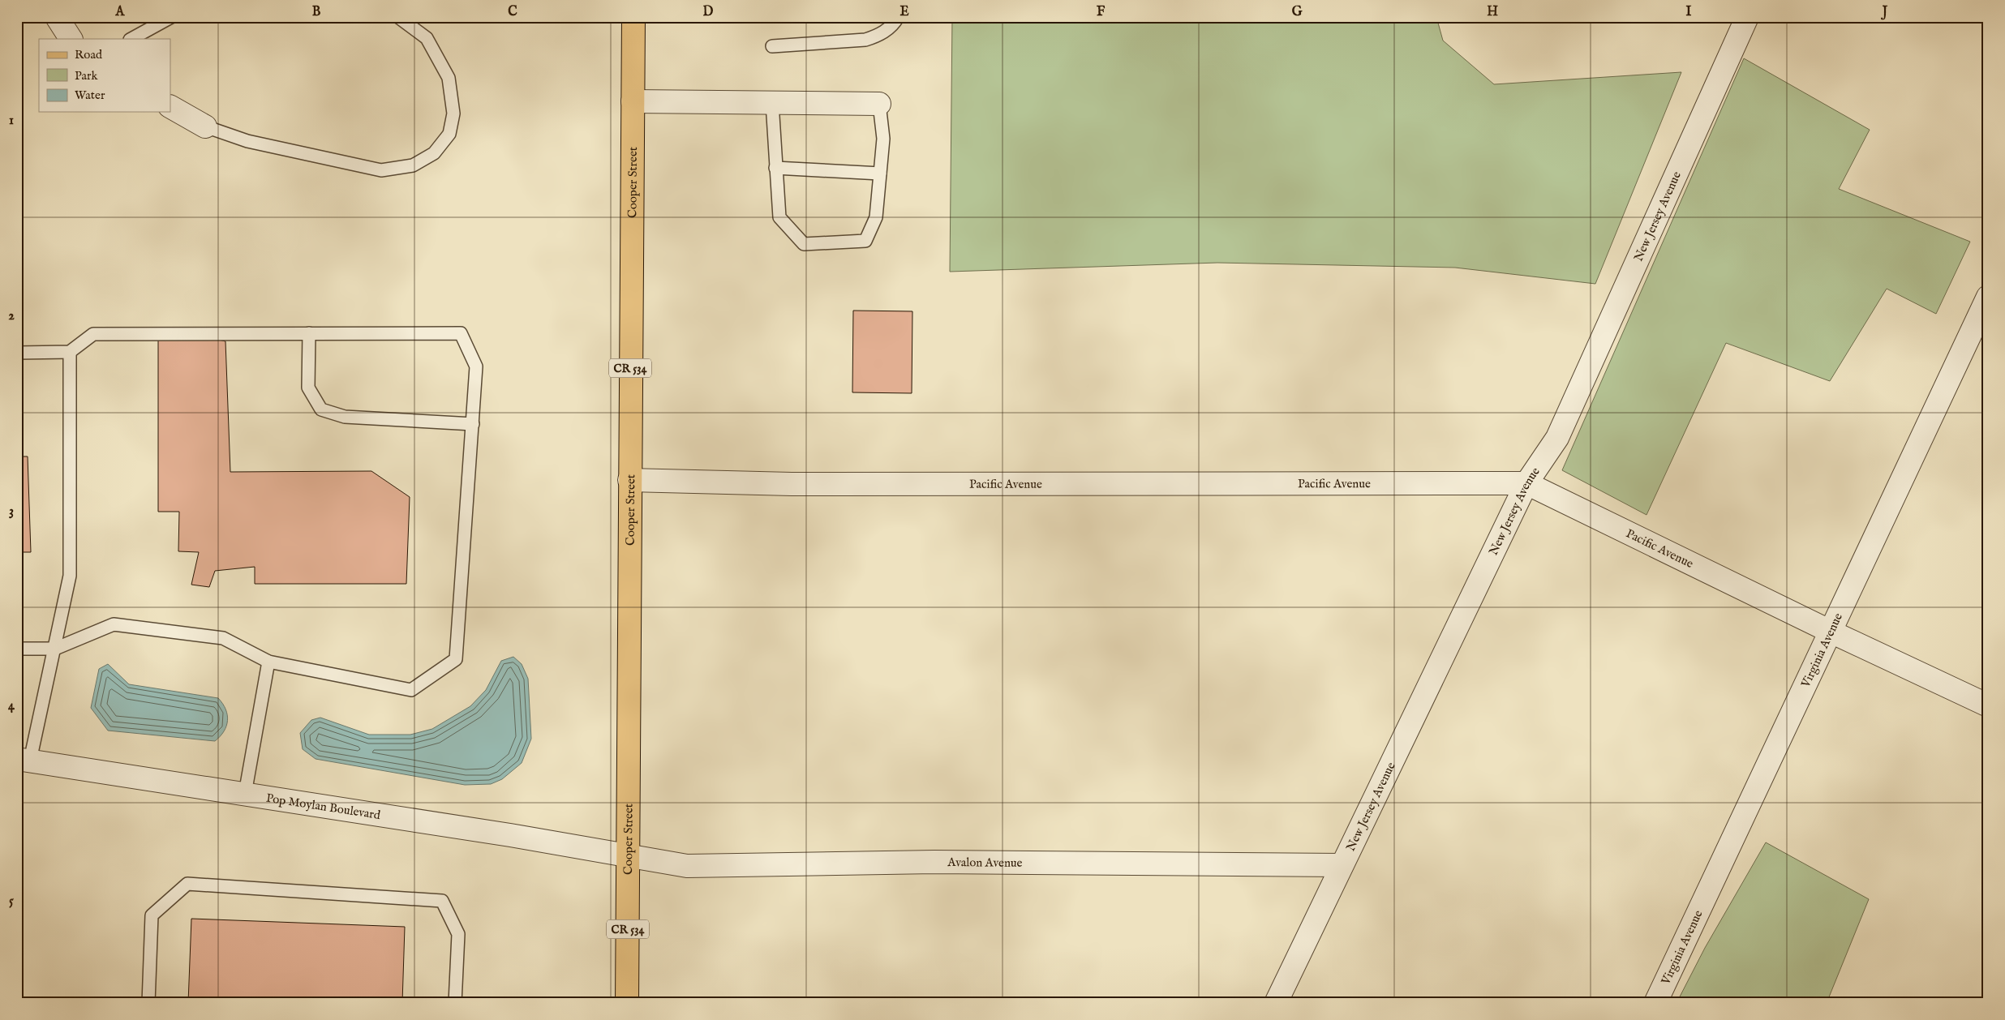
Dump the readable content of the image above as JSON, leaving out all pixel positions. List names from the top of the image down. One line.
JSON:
{"streets":{"main road":["Cooper Street","CR 534"],"street":["New Jersey Avenue","Pacific Avenue","Virginia Avenue","Pop Moylan Boulevard","Avalon Avenue"]},"crossings":[["Cooper Street","Pacific Avenue"],["Cooper Street","Pop Moylan Boulevard"],["Cooper Street","Avalon Avenue"],["New Jersey Avenue","Pacific Avenue"],["New Jersey Avenue","Avalon Avenue"],["Pacific Avenue","Virginia Avenue"],["Pop Moylan Boulevard","Avalon Avenue"]],"legend":["Road","Park","Water"],"grid":{"columns":["A","B","C","D","E","F","G","H","I","J"],"rows":["1","2","3","4","5"]}}
